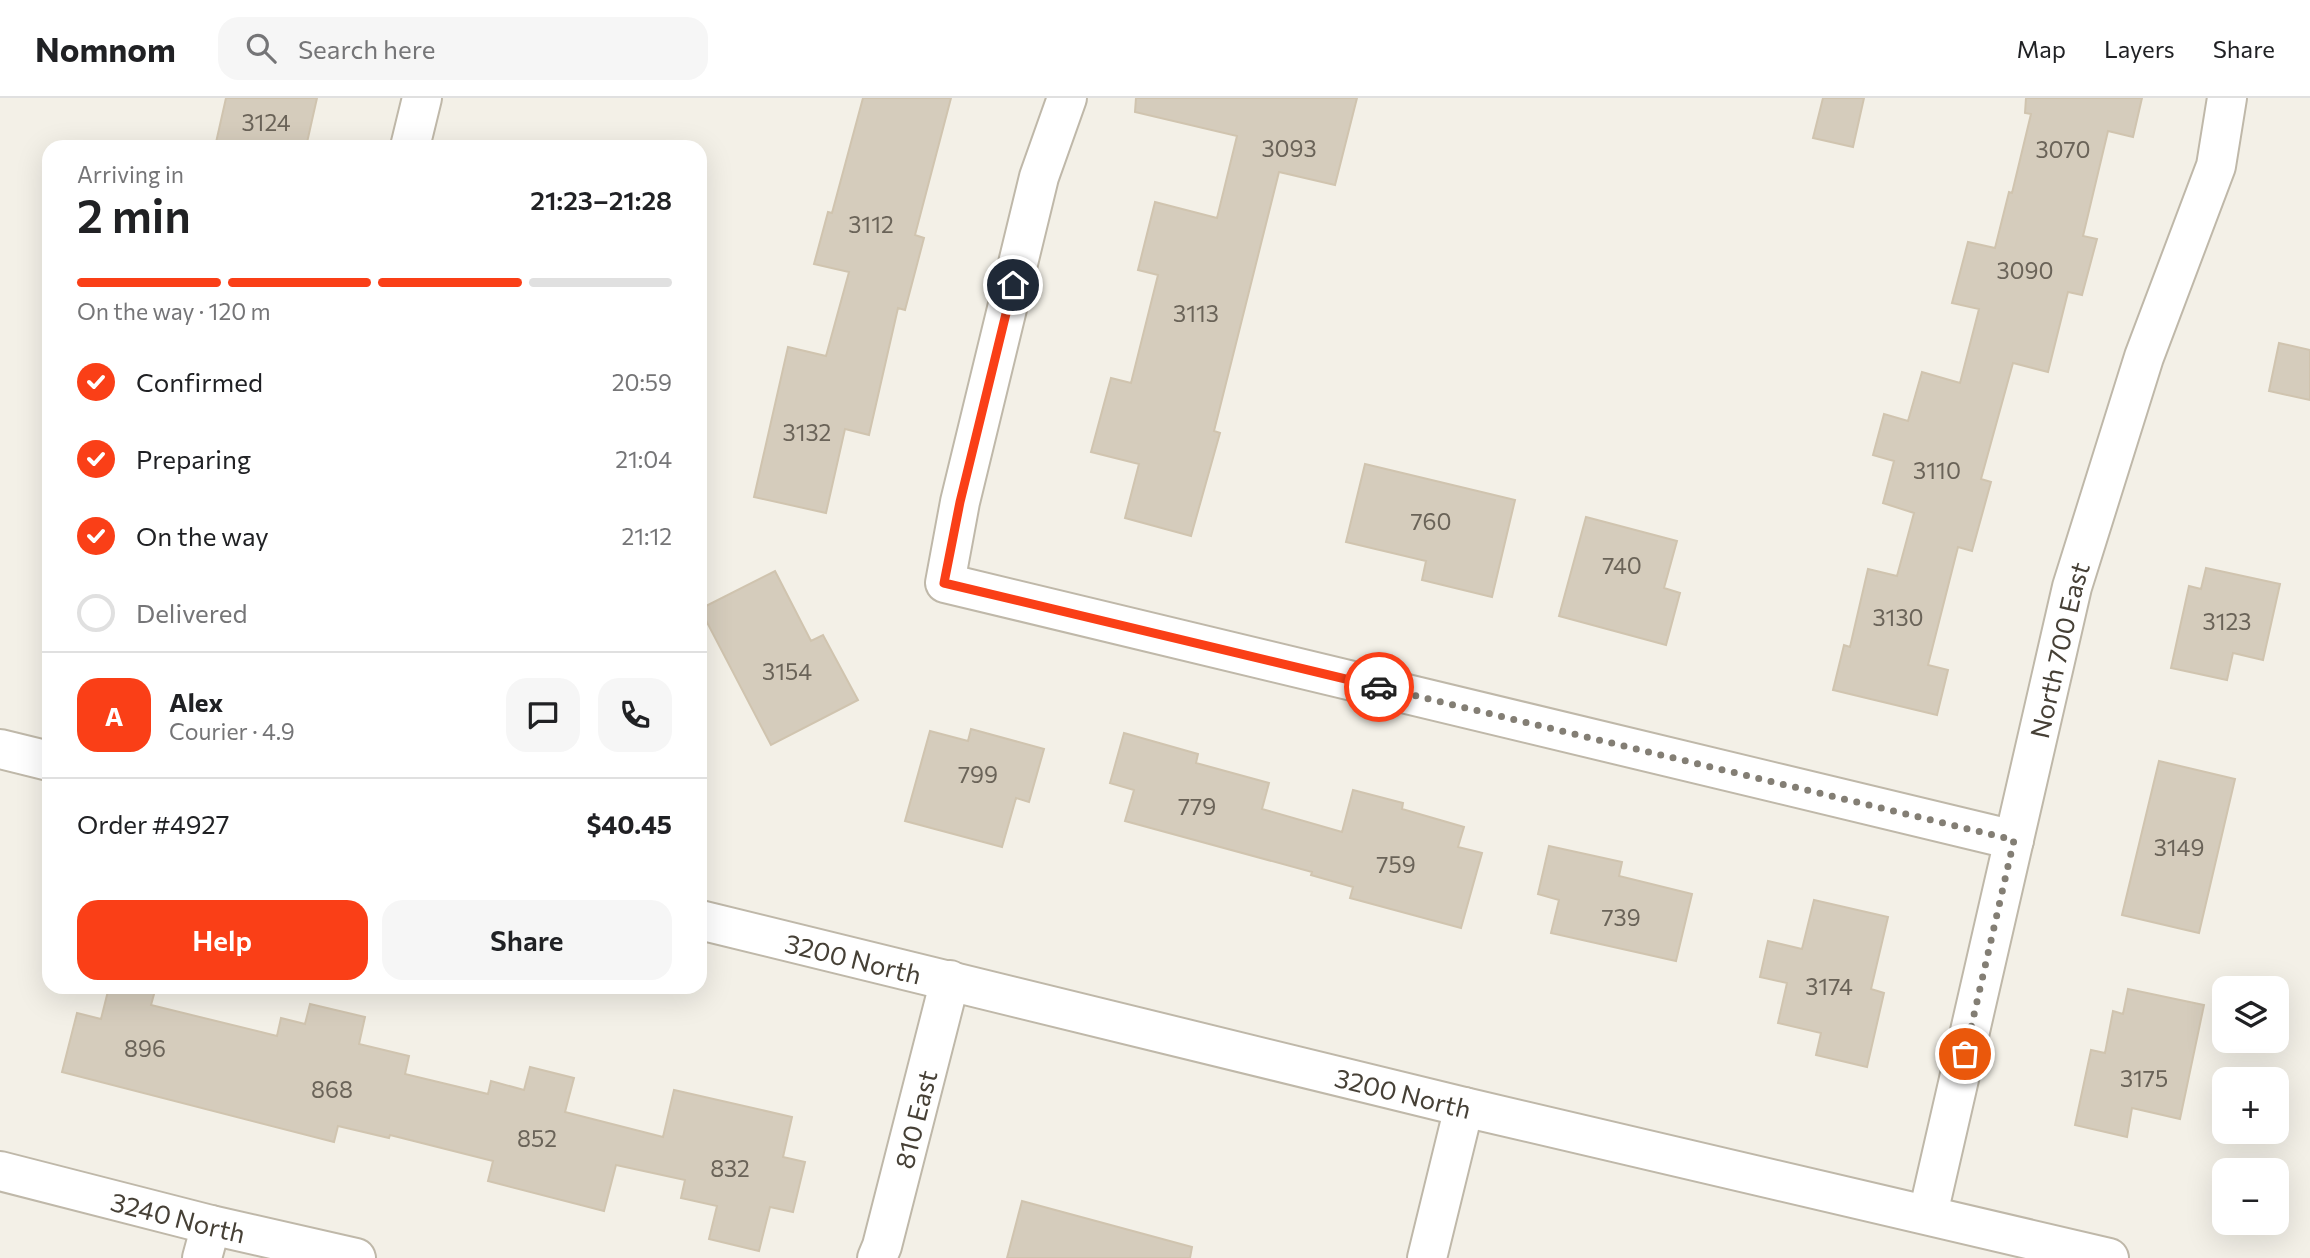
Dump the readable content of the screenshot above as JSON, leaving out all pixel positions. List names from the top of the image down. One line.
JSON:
{"streets":{"street":["North 700 East","3200 North","810 East","3240 North"]},"crossings":[["North 700 East","3200 North"],["3200 North","810 East"]],"house_numbers":["3124","3093","3070","3112","3090","3113","3132","3110","760","740","3130","3123","3154","799","779","3149","759","739","3174","896","3175","868","852","832"],"page":{"header":"Nomnom","search":"Search here","nav":["Map","Layers","Share"],"heading":["2 min","Arriving in","21:23–21:28"],"panel":["Alex","Courier · 4.9","Order #4927","$40.45"],"bar":"On the way · 120 m","list":[["Confirmed","20:59"],["Preparing","21:04"],["On the way","21:12"],"Delivered"],"round":"A","buttons":["Help","Share"],"map_buttons":["+","−"]}}
